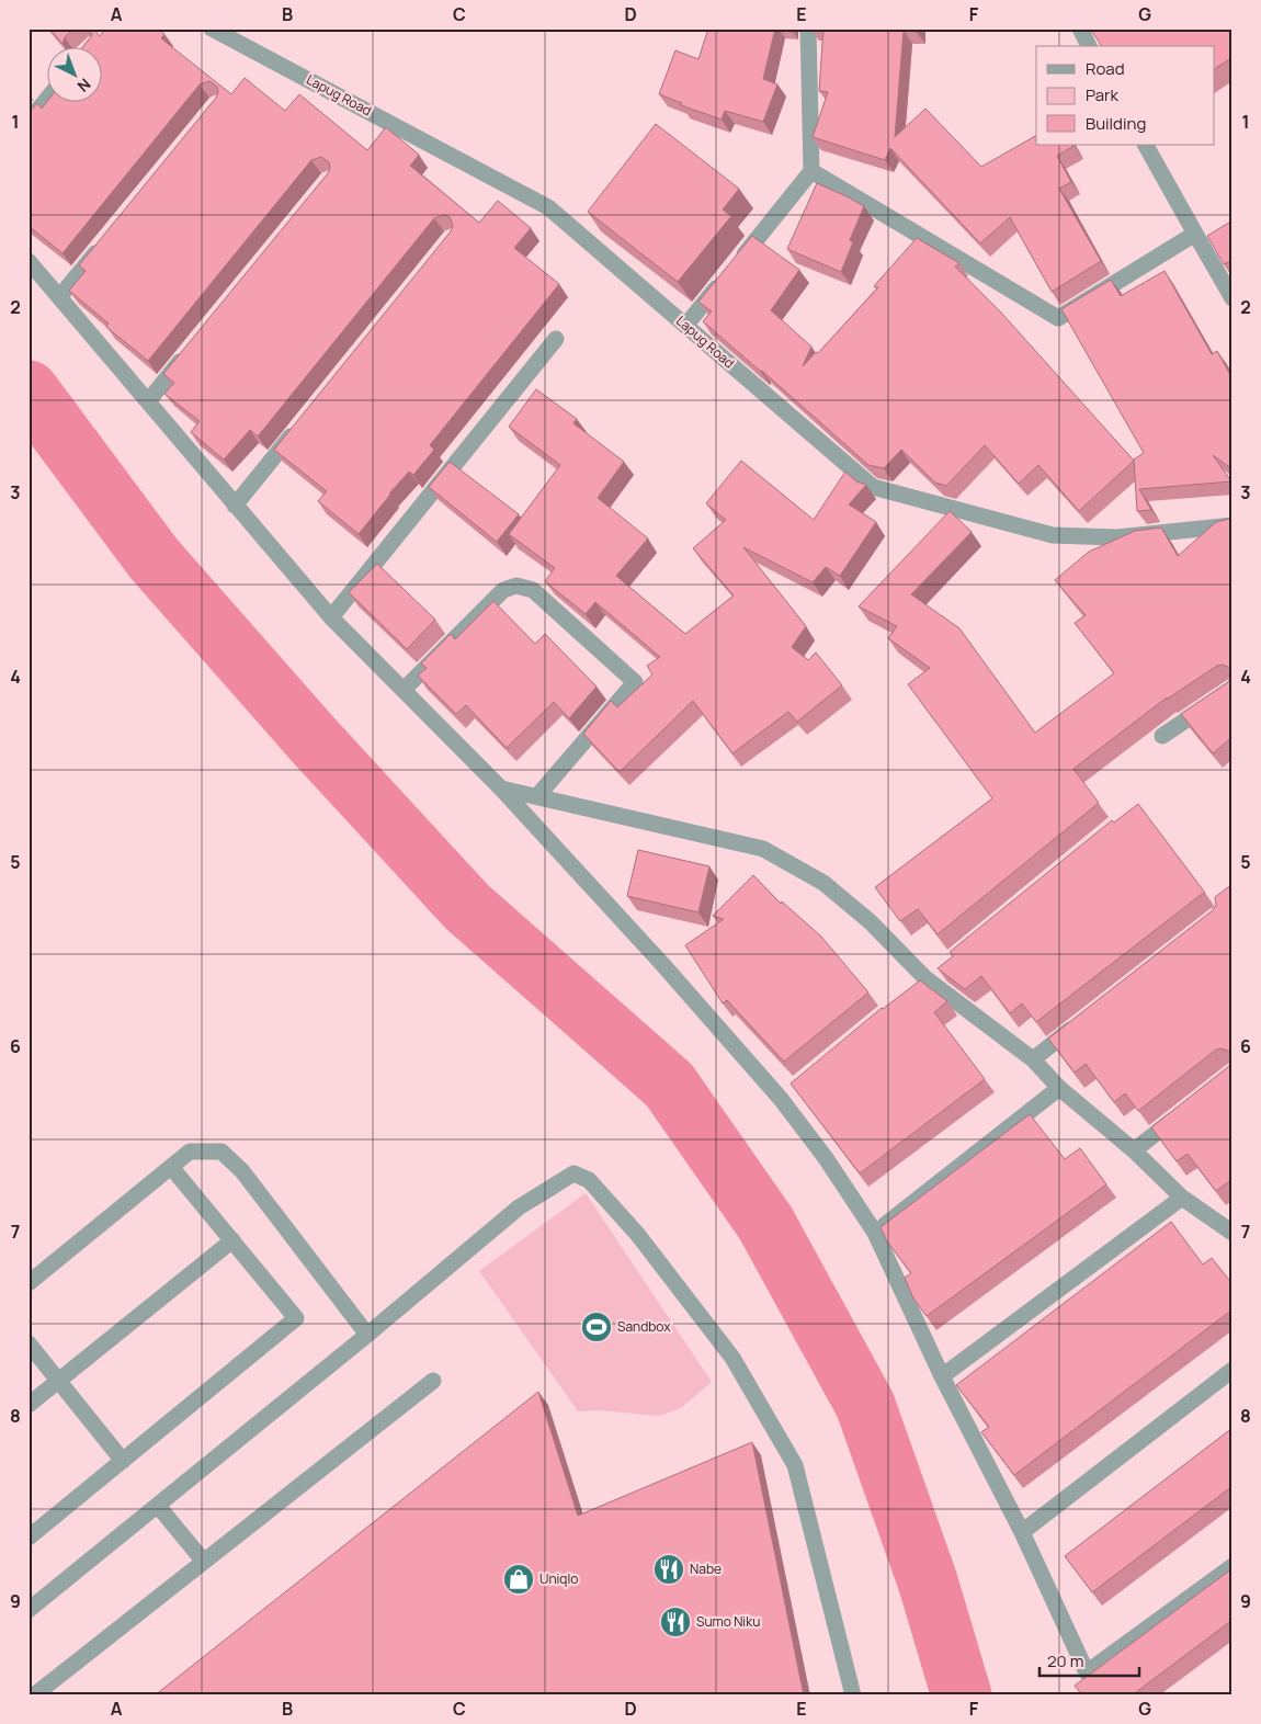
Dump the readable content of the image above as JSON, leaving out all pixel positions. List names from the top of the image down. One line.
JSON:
{"streets":{"street":["Lapug Road"]},"places":{"sports":["Sandbox"],"restaurant":["Nabe","Sumo Niku"],"shop":["Uniqlo"]},"legend":["Road","Park","Building"],"scale_bar":"20 m","north":"bottom right","grid":{"columns":["A","B","C","D","E","F","G"],"rows":["1","2","3","4","5","6","7","8","9"]}}
